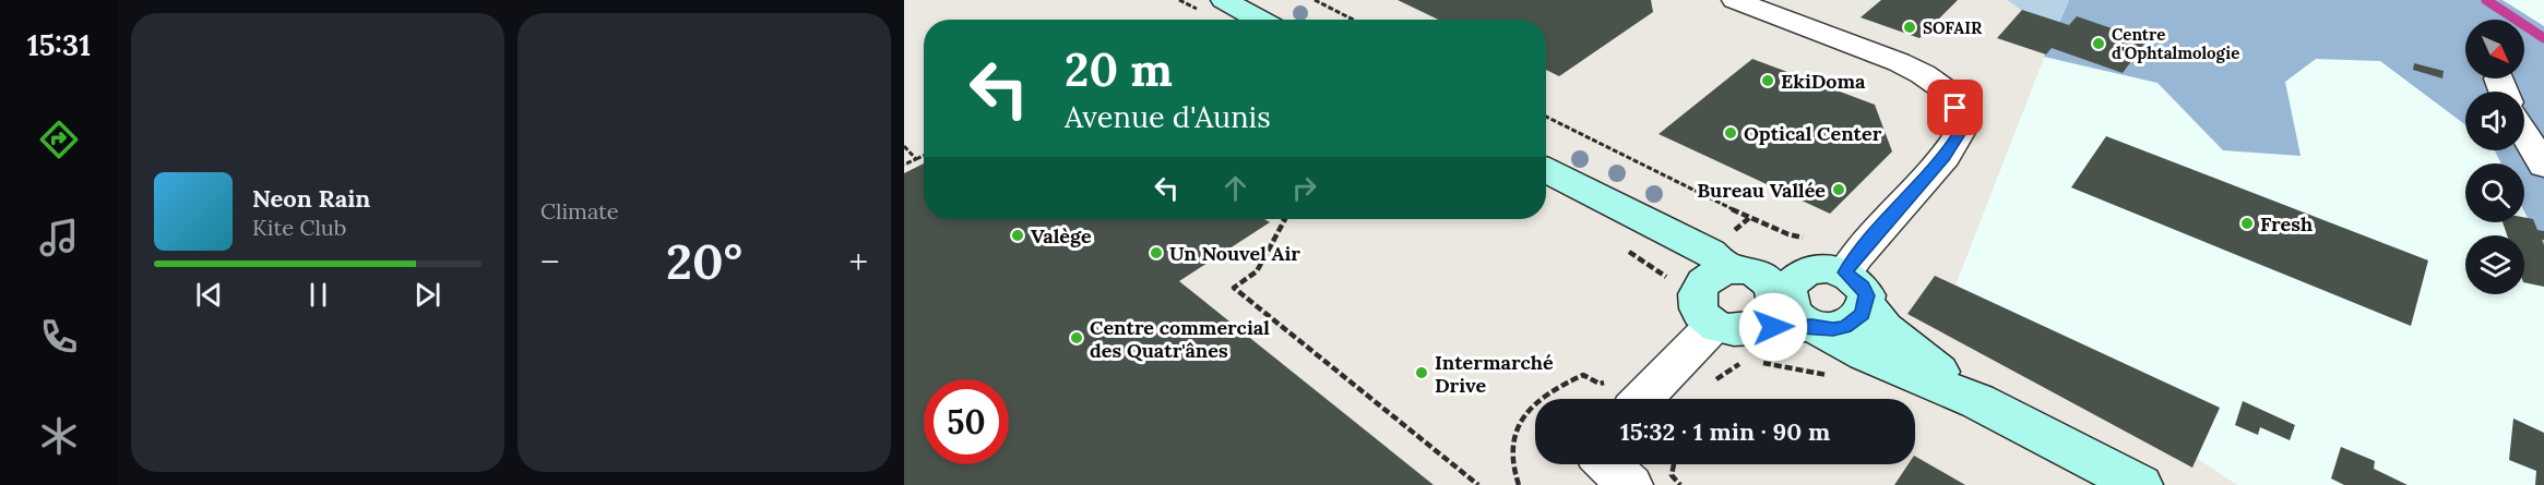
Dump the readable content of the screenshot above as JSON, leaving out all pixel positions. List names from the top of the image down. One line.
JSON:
{"places":["SOFAIR","Centre d'Ophtalmologie","EkiDoma","Optical Center","Bureau Vallée","Fresh","Valège","Un Nouvel Air","Centre commercial des Quatr'ânes","Intermarché Drive"],"north":"bottom right","page":{"tabs":"15:31","tile":"Climate","turn":["20 m","Avenue d'Aunis"],"song":["Neon Rain","Kite Club"],"heat":["−","20°","+"],"limit":"50","trip":"15:32 · 1 min · 90 m"}}
